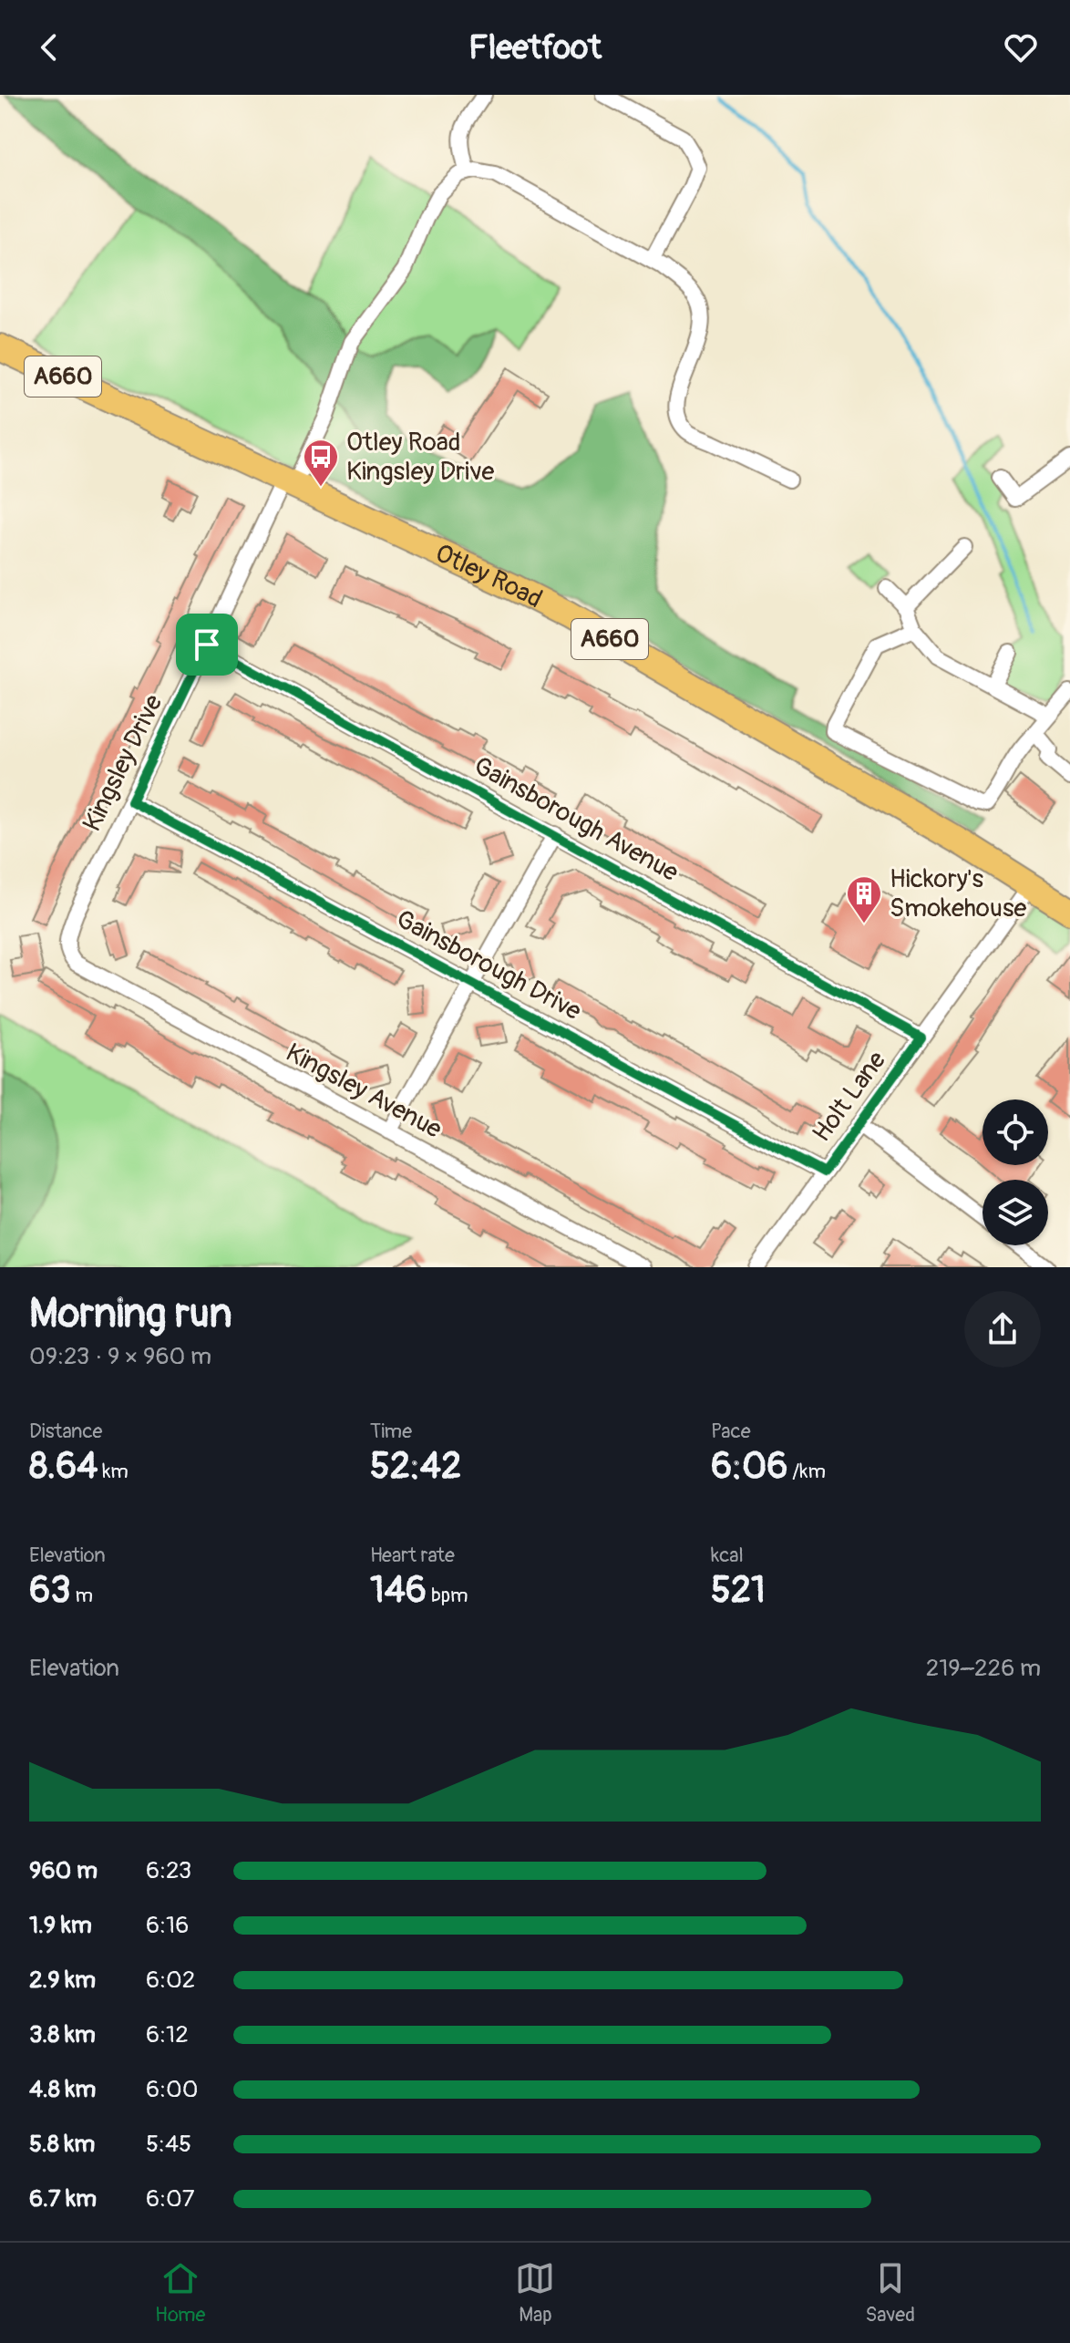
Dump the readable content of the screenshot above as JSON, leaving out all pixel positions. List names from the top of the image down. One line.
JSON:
{"streets":{"highway":["A660","Otley Road"],"street":["Kingsley Drive","Gainsborough Avenue","Gainsborough Drive","Kingsley Avenue","Holt Lane"]},"crossings":[["Otley Road","Kingsley Drive"],["Otley Road","Holt Lane"],["Kingsley Drive","Gainsborough Avenue"],["Kingsley Drive","Gainsborough Drive"],["Kingsley Drive","Kingsley Avenue"],["Gainsborough Avenue","Holt Lane"],["Gainsborough Drive","Holt Lane"]],"places":{"bus stop":["Otley Road Kingsley Drive"],"building":["Hickory's Smokehouse"]},"page":{"header":"Fleetfoot","heading":["Morning run","09:23 · 9 × 960 m"],"stats":[["Distance","8.64 km"],["Time","52:42"],["Pace","6:06 /km"],["Elevation","63 m"],["Heart rate","146 bpm"],["kcal","521"]],"chart":["Elevation","219–226 m"],"list":[{"name":"960 m","note":"6:23"},{"name":"1.9 km","note":"6:16"},{"name":"2.9 km","note":"6:02"},{"name":"3.8 km","note":"6:12"},{"name":"4.8 km","note":"6:00"},{"name":"5.8 km","note":"5:45"},{"name":"6.7 km","note":"6:07"}],"tabs":["Home","Map","Saved"]}}
